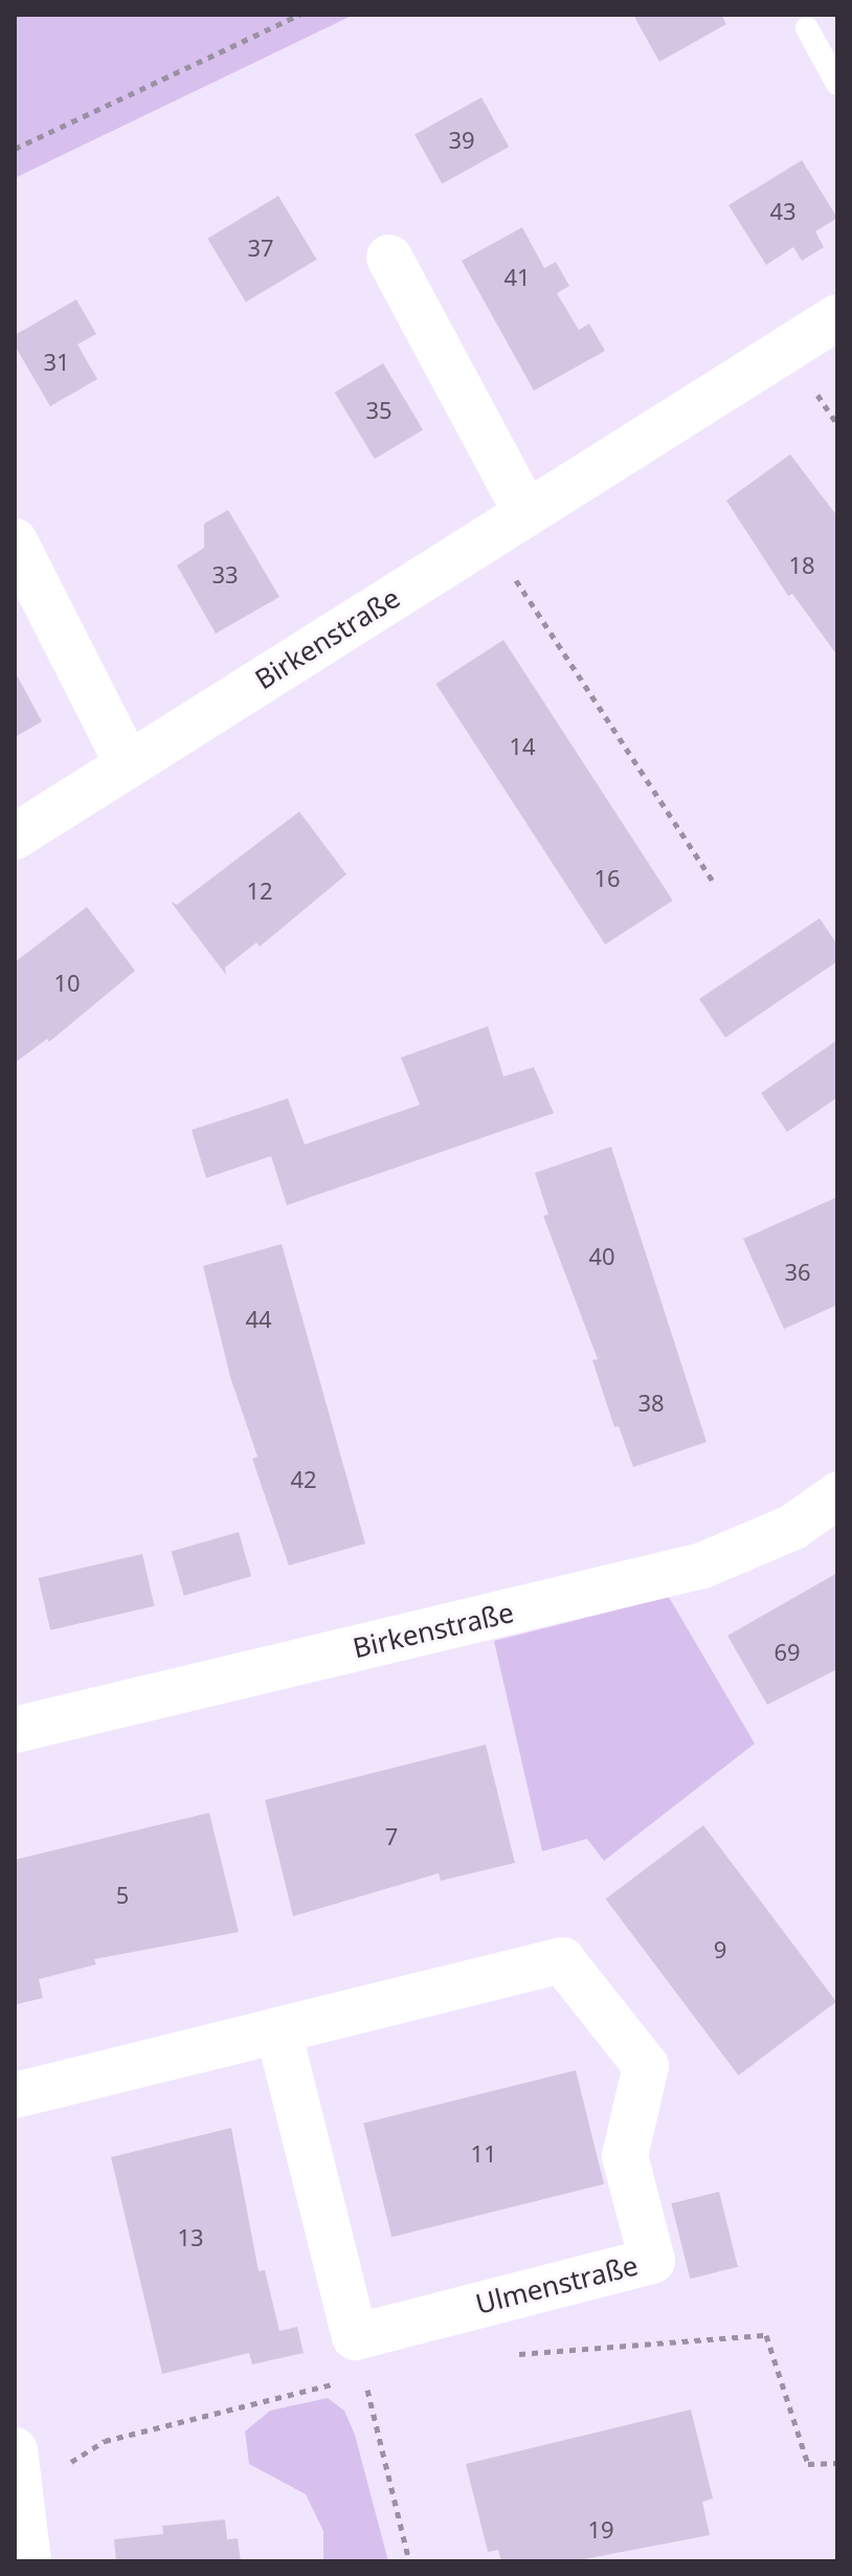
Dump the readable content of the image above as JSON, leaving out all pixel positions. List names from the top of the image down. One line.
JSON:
{"streets":{"street":["Birkenstraße","Ulmenstraße"]},"house_numbers":["39","43","37","41","31","35","18","33","14","16","12","10","40","36","44","38","42","69","7","5","9","11","13","19"]}
